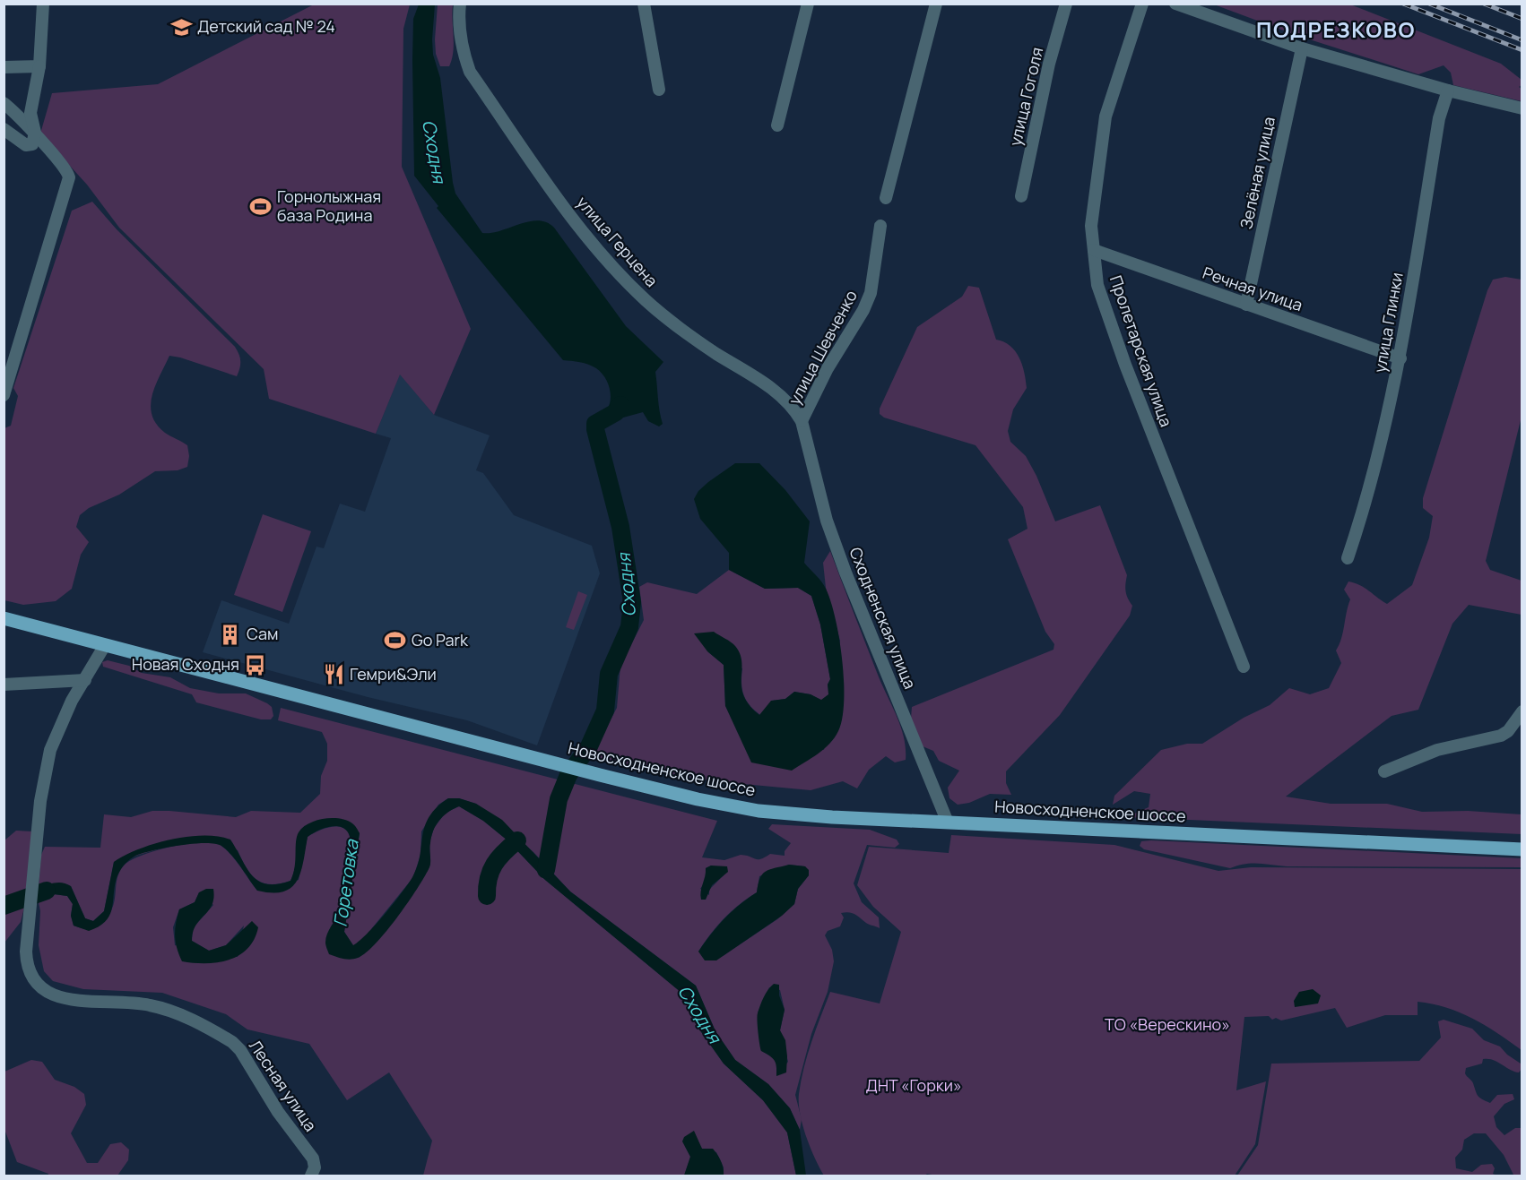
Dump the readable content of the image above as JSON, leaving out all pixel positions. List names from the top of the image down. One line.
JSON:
{"streets":{"main road":["Новосходненское шоссе"],"street":["улица Гоголя","Зелёная улица","улица Герцена","Речная улица","улица Глинки","улица Шевченко","Пролетарская улица","Сходненская улица","Лесная улица"]},"crossings":[["Зелёная улица","Речная улица"],["улица Герцена","улица Шевченко"],["улица Герцена","Сходненская улица"],["Речная улица","улица Глинки"],["Речная улица","Пролетарская улица"],["улица Шевченко","Сходненская улица"],["Сходненская улица","Новосходненское шоссе"],["Новосходненское шоссе","Лесная улица"]],"districts":["ПОДРЕЗКОВО"],"water":["Сходня","Горетовка"],"parks":["ТО «Верескино»","ДНТ «Горки»"],"places":{"school or university":["Детский сад № 24"],"sports":["Горнолыжная база Родина","Go Park"],"building":["Сам"],"bus stop":["Новая Сходня"],"restaurant":["Гемри&Эли"]}}
